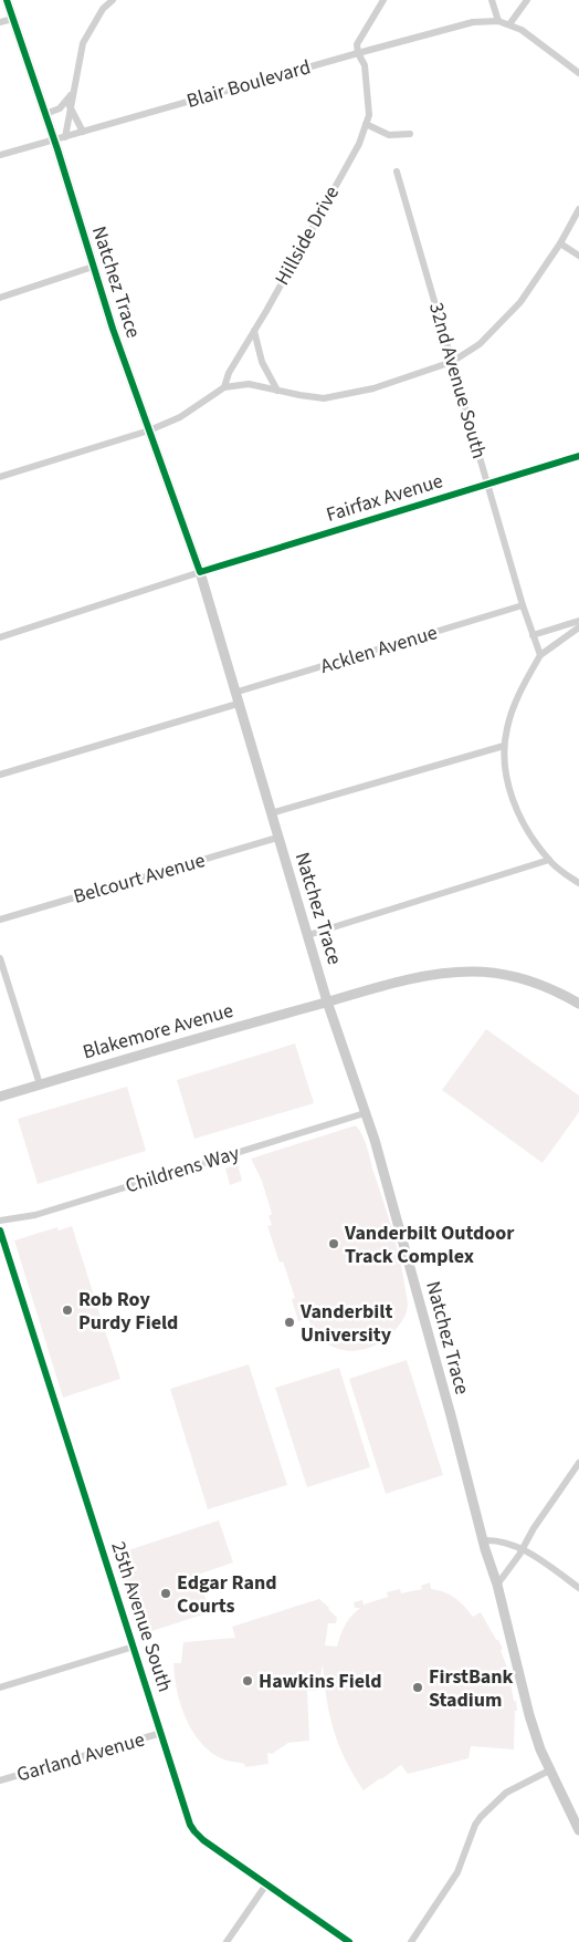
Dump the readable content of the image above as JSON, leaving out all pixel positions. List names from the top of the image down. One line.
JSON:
{"streets":{"main road":["Natchez Trace","Blakemore Avenue"],"street":["Blair Boulevard","Hillside Drive","32nd Avenue South","Fairfax Avenue","Acklen Avenue","Belcourt Avenue","Childrens Way","25th Avenue South","Garland Avenue"]},"crossings":[["Blair Boulevard","Hillside Drive"],["Blair Boulevard","Natchez Trace"],["Natchez Trace","Fairfax Avenue"],["Natchez Trace","Acklen Avenue"],["Natchez Trace","Belcourt Avenue"],["Natchez Trace","Blakemore Avenue"],["Natchez Trace","Childrens Way"],["32nd Avenue South","Fairfax Avenue"],["32nd Avenue South","Acklen Avenue"],["25th Avenue South","Garland Avenue"]],"places":["Vanderbilt Outdoor Track Complex","Rob Roy Purdy Field","Vanderbilt University","Edgar Rand Courts","Hawkins Field","FirstBank Stadium"]}
